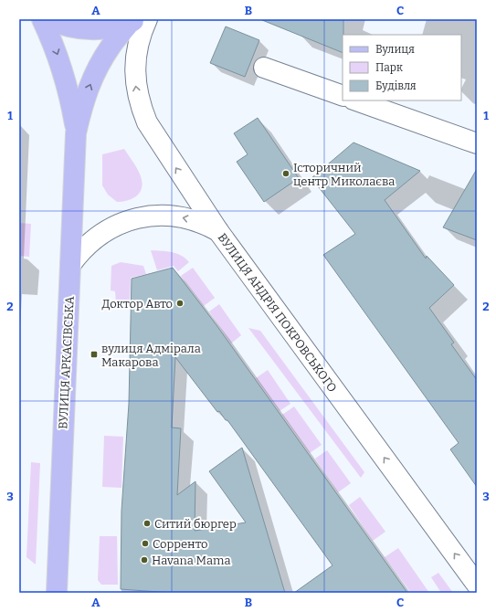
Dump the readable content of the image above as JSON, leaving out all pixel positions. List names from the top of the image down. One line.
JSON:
{"streets":{"main road":["ВУЛИЦЯ АРКАСІВСЬКА"],"street":["ВУЛИЦЯ АНДРІЯ ПОКРОВСЬКОГО"]},"crossings":[["ВУЛИЦЯ АНДРІЯ ПОКРОВСЬКОГО","ВУЛИЦЯ АРКАСІВСЬКА"]],"one_way":["ВУЛИЦЯ АНДРІЯ ПОКРОВСЬКОГО"],"places":{"other":["Історичний центр Миколаєва","Доктор Авто","Ситий бюргер","Сорренто","Havana Mama"],"transit":["вулиця Адмірала Макарова"]},"legend":["Вулиця","Парк","Будівля"],"grid":{"columns":["A","B","C"],"rows":["1","2","3"]}}
